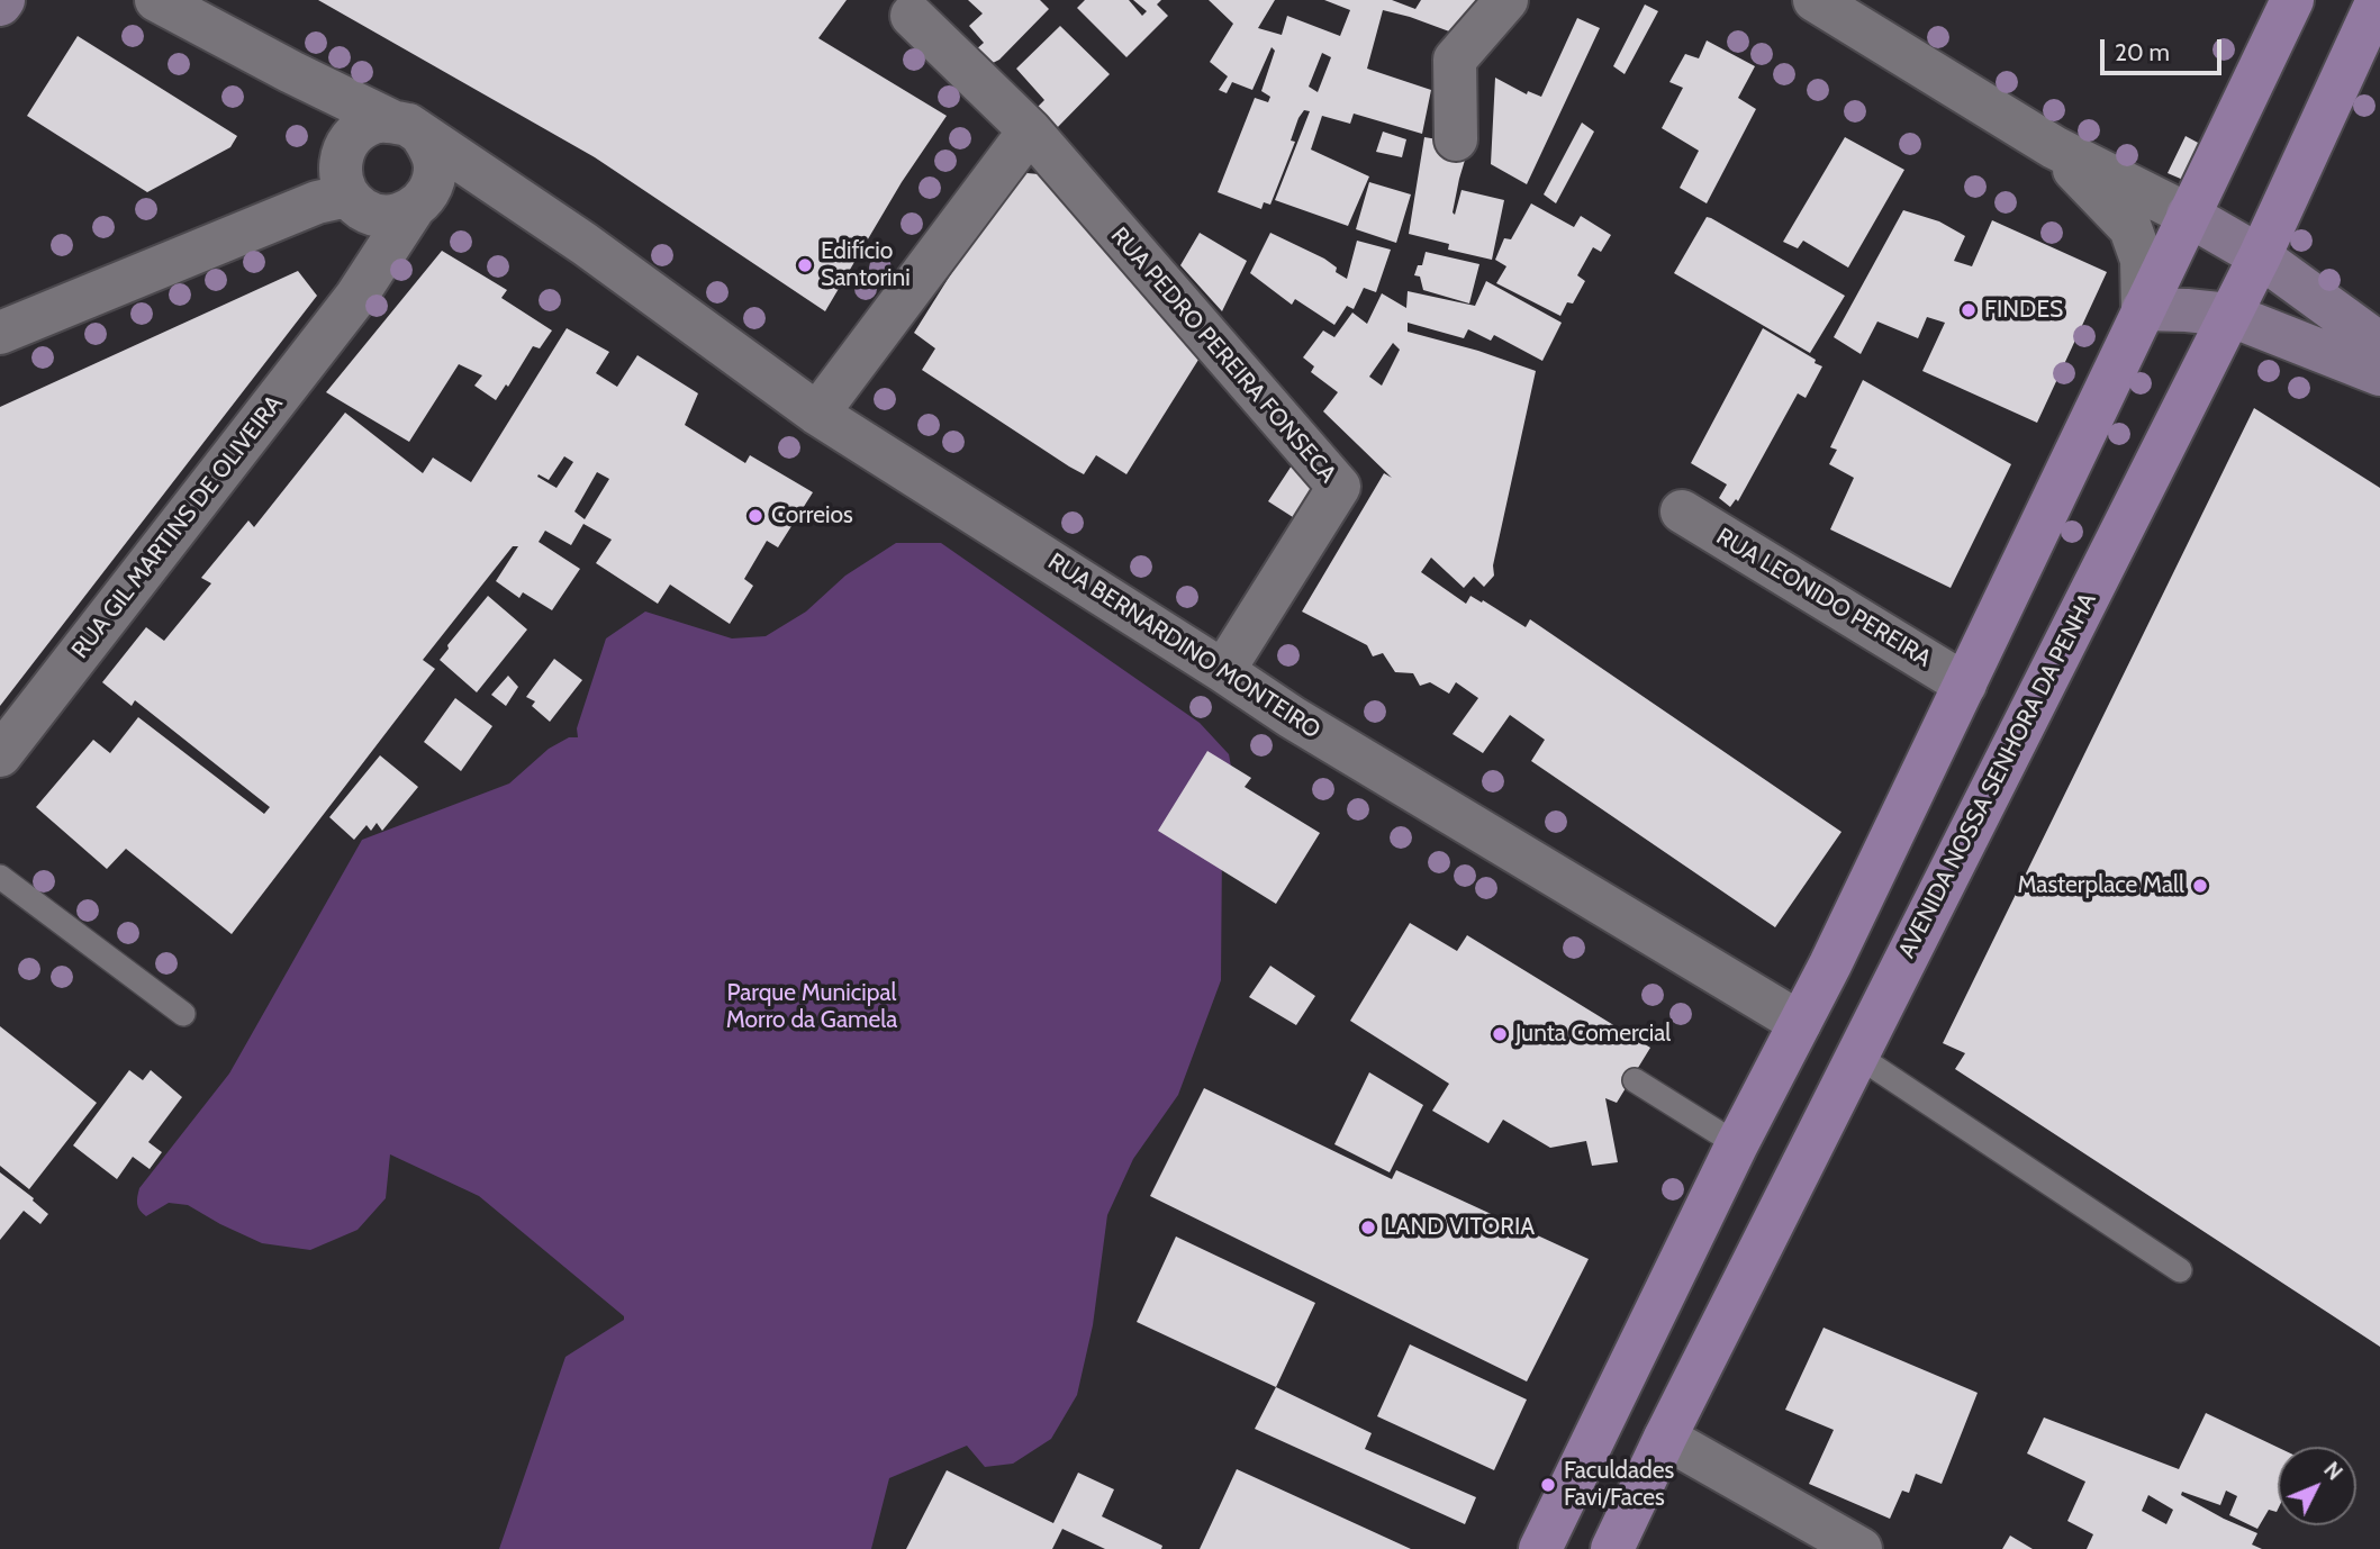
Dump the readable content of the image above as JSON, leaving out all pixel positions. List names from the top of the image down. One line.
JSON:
{"streets":{"main road":["AVENIDA NOSSA SENHORA DA PENHA"],"street":["RUA PEDRO PEREIRA FONSECA","RUA GIL MARTINS DE OLIVEIRA","RUA LEONIDO PEREIRA","RUA BERNARDINO MONTEIRO"]},"crossings":[["RUA PEDRO PEREIRA FONSECA","RUA BERNARDINO MONTEIRO"],["RUA GIL MARTINS DE OLIVEIRA","RUA BERNARDINO MONTEIRO"]],"parks":["Parque Municipal Morro da Gamela"],"places":["Edifício Santorini","FINDES","Correios","Masterplace Mall","Junta Comercial","LAND VITORIA","Faculdades Favi/Faces"],"scale_bar":"20 m","north":"top right"}
